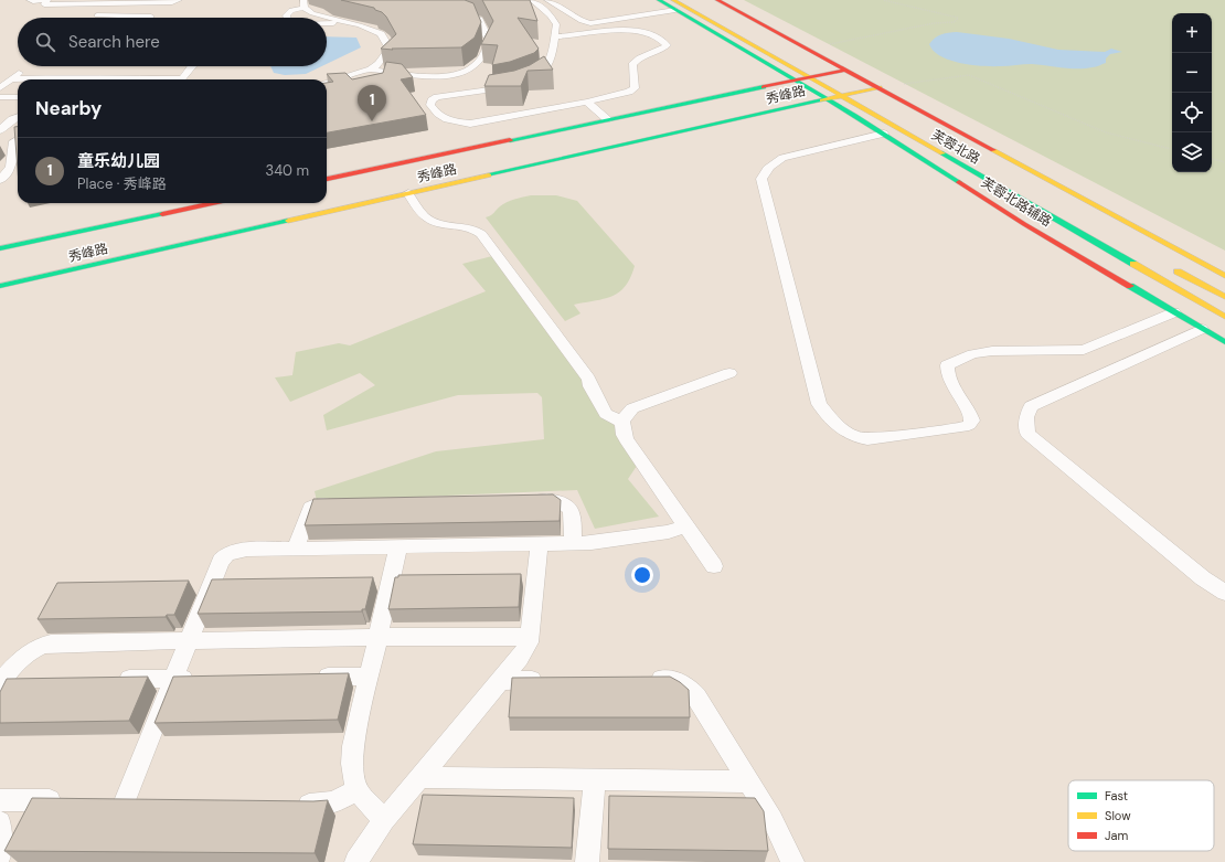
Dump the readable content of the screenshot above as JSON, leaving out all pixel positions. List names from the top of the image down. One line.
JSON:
{"streets":{"main road":["秀峰路","芙蓉北路","芙蓉北路辅路"]},"crossings":[["秀峰路","芙蓉北路"],["秀峰路","芙蓉北路辅路"],["芙蓉北路","芙蓉北路辅路"]],"legend":["Fast","Slow","Jam"],"page":{"map_buttons":["+","−"],"search":"Search here","heading":"Nearby","pins":"1","list":[{"mark":"1","name":"童乐幼儿园","note":"Place · 秀峰路","value":"340 m"}]}}
